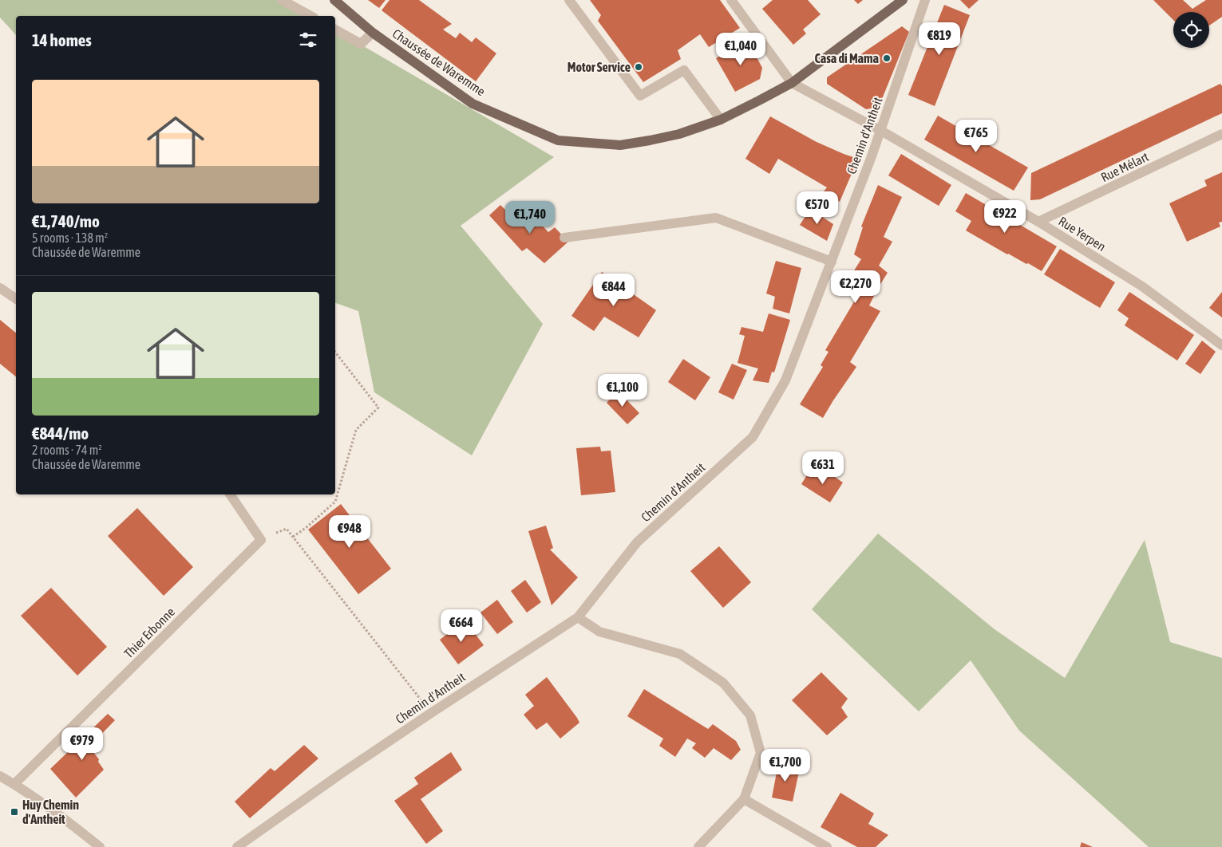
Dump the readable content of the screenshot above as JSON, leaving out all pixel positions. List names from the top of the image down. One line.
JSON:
{"streets":{"main road":["Chaussée de Waremme"],"street":["Chemin d'Antheit","Rue Mélart","Rue Yerpen","Thier Erbonne"]},"crossings":[["Chaussée de Waremme","Rue Yerpen"],["Chemin d'Antheit","Rue Yerpen"],["Rue Mélart","Rue Yerpen"]],"places":{"other":["Casa di Mama","Motor Service"],"transit":["Huy Chemin d'Antheit"]},"page":{"heading":"14 homes","price":["€819","€1,040","€765","€570","€922","€1,740","€2,270","€844","€1,100","€631","€948","€664","€979","€1,700"],"list":[{"name":"€1,740/mo","note":"5 rooms · 138 m² · Chaussée de Waremme"},{"name":"€844/mo","note":"2 rooms · 74 m² · Chaussée de Waremme"}]}}
